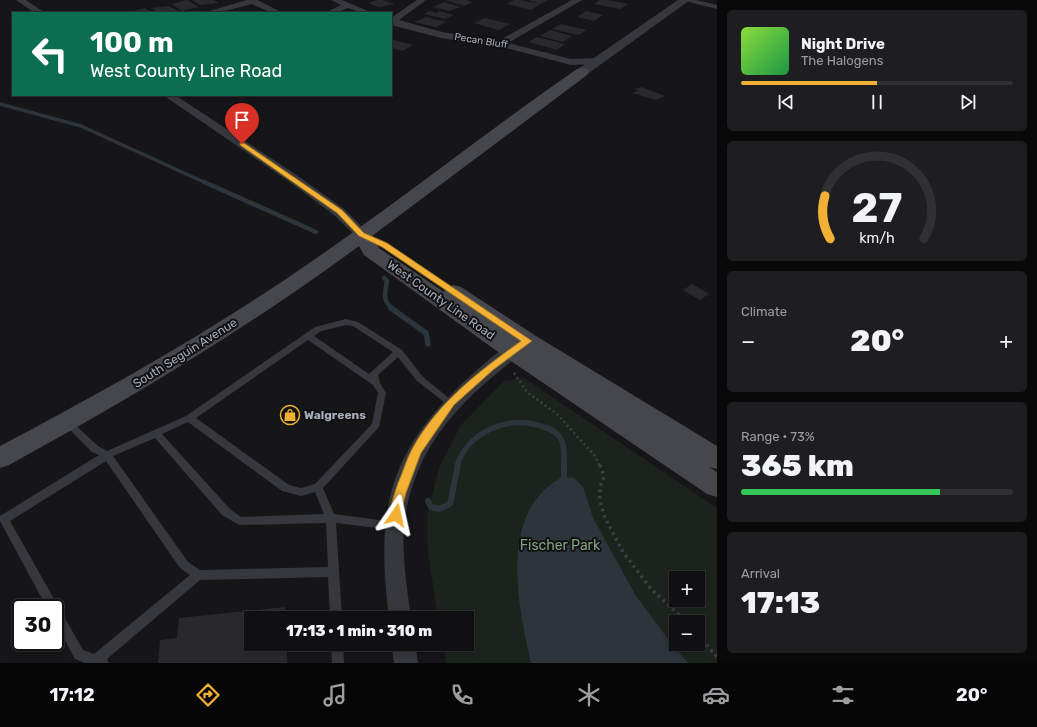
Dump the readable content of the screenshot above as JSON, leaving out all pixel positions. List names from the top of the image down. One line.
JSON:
{"streets":{"main road":["West County Line Road","South Seguin Avenue"],"street":["Pecan Bluff"]},"crossings":[["Pecan Bluff","South Seguin Avenue"],["West County Line Road","South Seguin Avenue"]],"parks":["Fischer Park"],"places":{"shop":["Walgreens"]},"page":{"turn":["100 m","West County Line Road"],"song":["Night Drive","The Halogens"],"tile":["Climate",["Range · 73%","365 km"],["Arrival","17:13"]],"heat":["−","20°","+"],"map_buttons":["+","−"],"limit":"30","trip":"17:13 · 1 min · 310 m","tabs":["17:12","20°"],"gauge":["27","km/h"]}}
